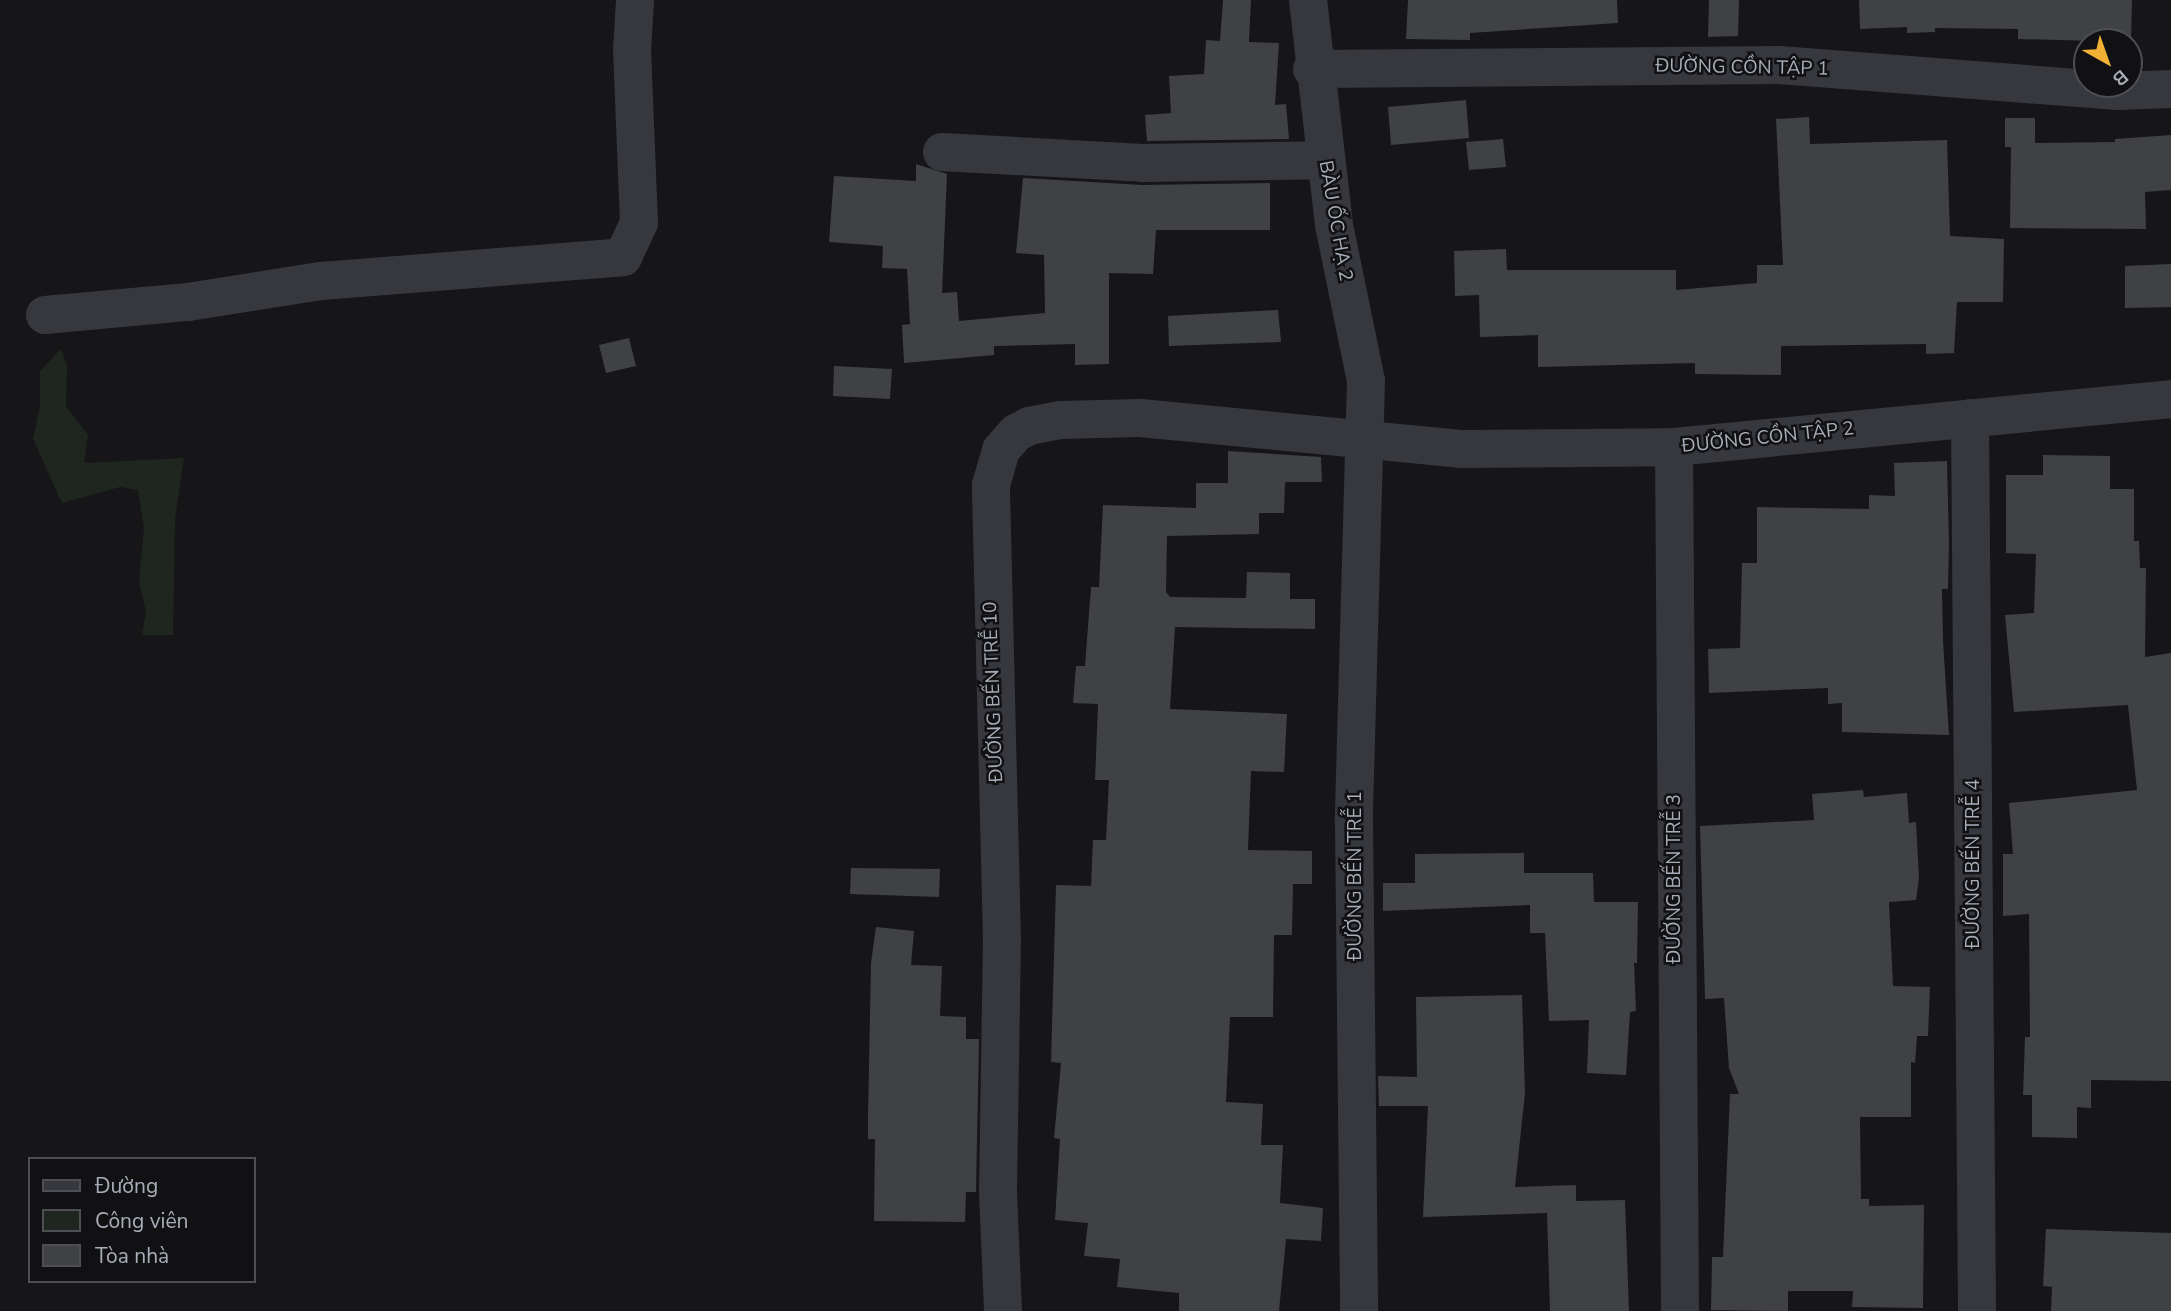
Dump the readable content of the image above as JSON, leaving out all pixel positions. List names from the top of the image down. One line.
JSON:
{"streets":{"street":["ĐƯỜNG CỒN TẬP 1","BÀU ỐC HẠ 2","ĐƯỜNG CỒN TẬP 2","ĐƯỜNG BẾN TRỄ 10","ĐƯỜNG BẾN TRỄ 4","ĐƯỜNG BẾN TRỄ 1","ĐƯỜNG BẾN TRỄ 3"]},"crossings":[["ĐƯỜNG CỒN TẬP 1","BÀU ỐC HẠ 2"],["BÀU ỐC HẠ 2","ĐƯỜNG CỒN TẬP 2"],["BÀU ỐC HẠ 2","ĐƯỜNG BẾN TRỄ 10"],["BÀU ỐC HẠ 2","ĐƯỜNG BẾN TRỄ 1"],["ĐƯỜNG CỒN TẬP 2","ĐƯỜNG BẾN TRỄ 10"],["ĐƯỜNG CỒN TẬP 2","ĐƯỜNG BẾN TRỄ 4"],["ĐƯỜNG CỒN TẬP 2","ĐƯỜNG BẾN TRỄ 1"],["ĐƯỜNG CỒN TẬP 2","ĐƯỜNG BẾN TRỄ 3"],["ĐƯỜNG BẾN TRỄ 10","ĐƯỜNG BẾN TRỄ 1"]],"legend":["Đường","Công viên","Tòa nhà"],"north":"bottom right"}
